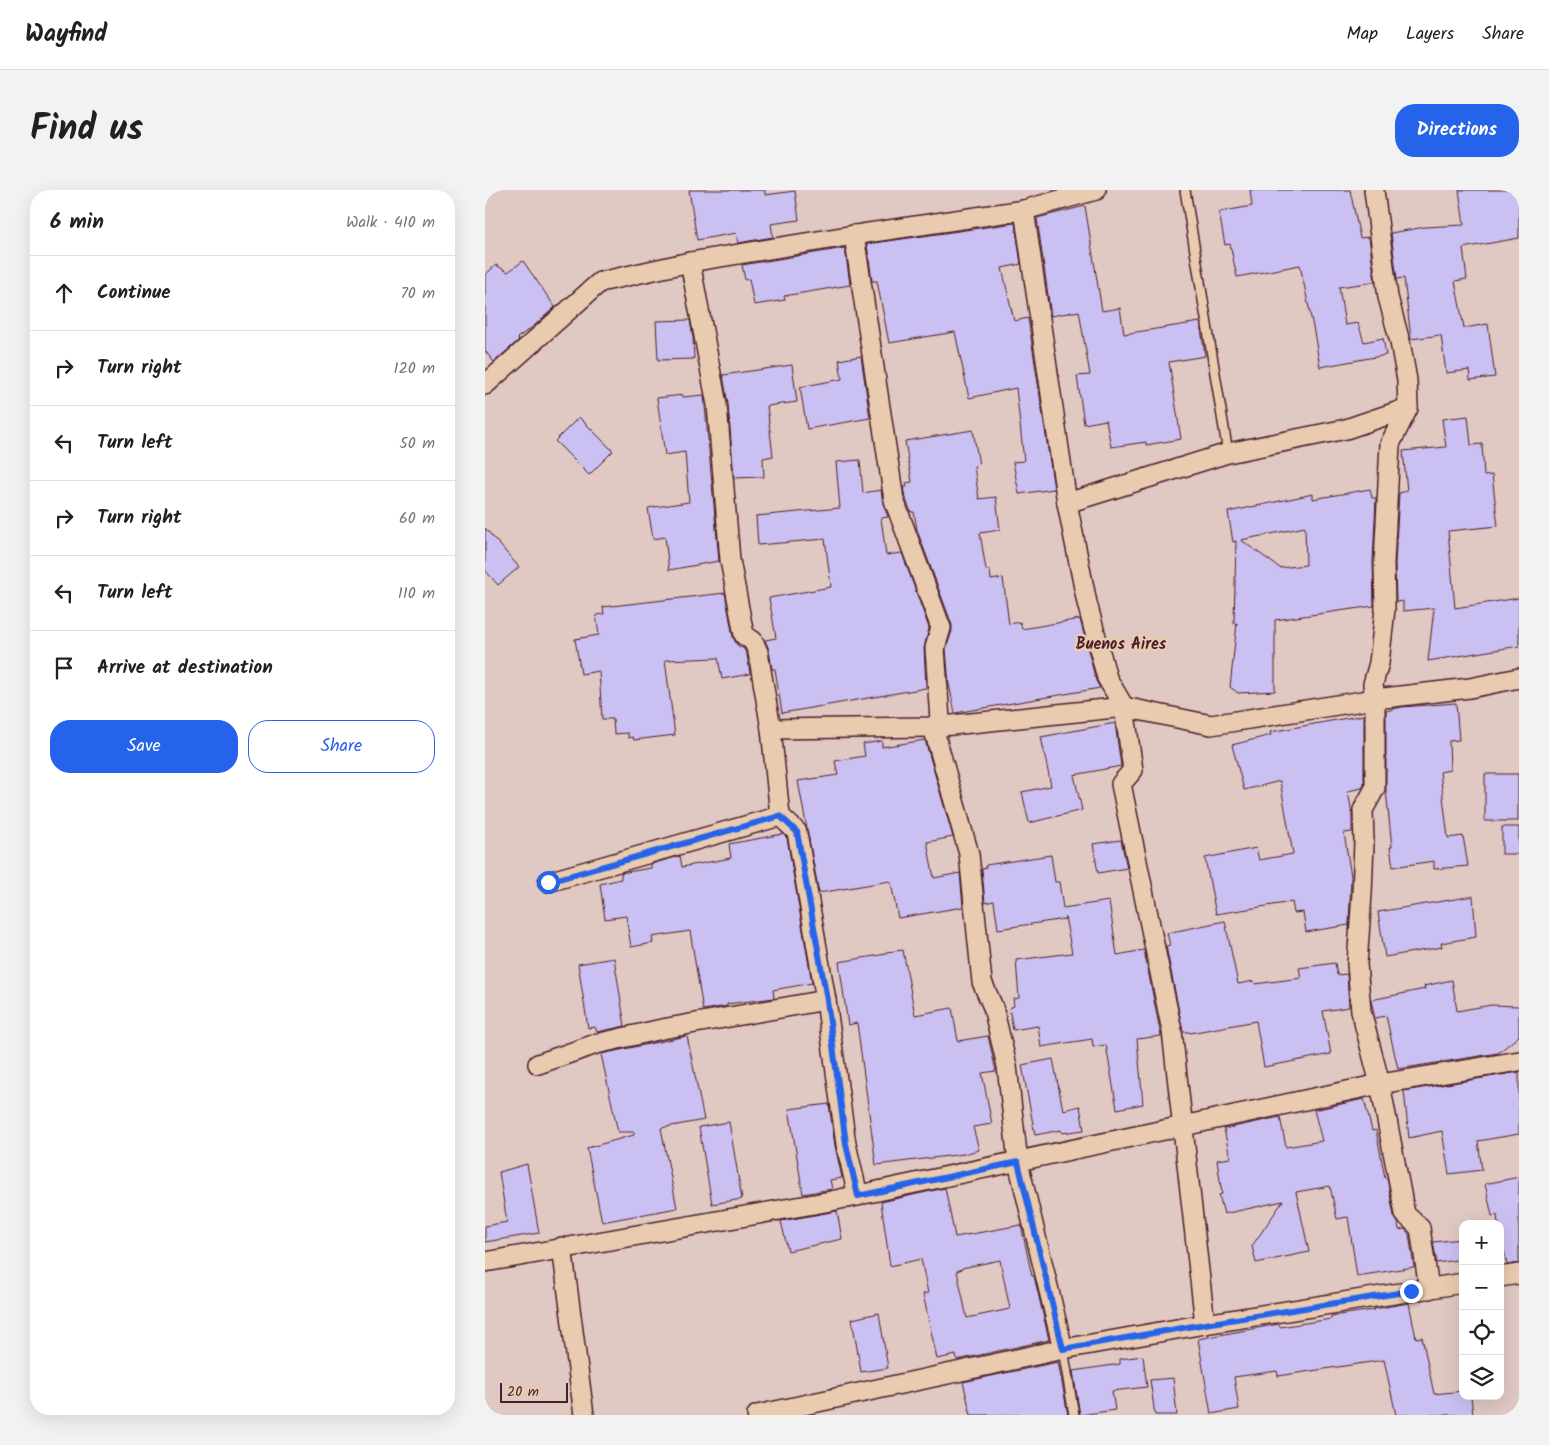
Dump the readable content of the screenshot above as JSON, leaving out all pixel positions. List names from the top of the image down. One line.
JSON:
{"districts":["Buenos Aires"],"scale_bar":"20 m","page":{"header":"Wayfind","nav":["Map","Layers","Share"],"title":"Find us","buttons":["Directions",["Save","Share"]],"heading":["6 min","Walk · 410 m"],"list":[["Continue","70 m"],["Turn right","120 m"],["Turn left","50 m"],["Turn right","60 m"],["Turn left","110 m"],"Arrive at destination"],"map_buttons":["+","−"],"scale":"20 m"}}
